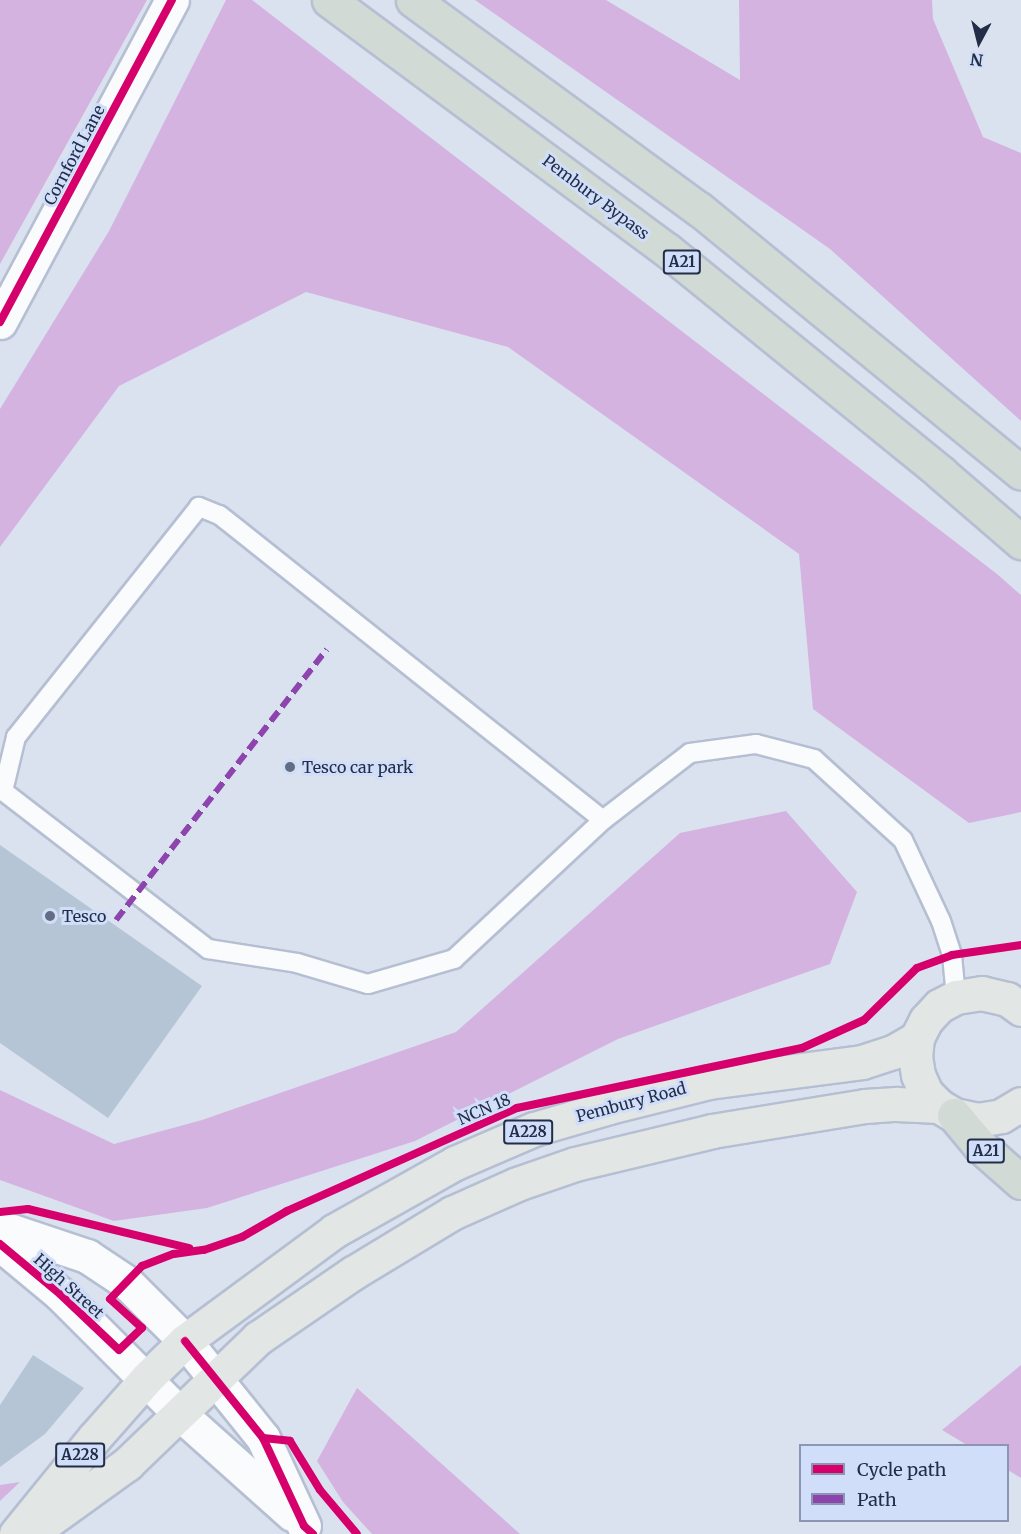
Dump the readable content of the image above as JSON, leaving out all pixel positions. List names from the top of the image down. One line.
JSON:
{"streets":{"highway":["Pembury Bypass","A21"],"main road":["Pembury Road","A228"],"street":["Cornford Lane","High Street"],"cycle path":["NCN 18"]},"crossings":[["A21","A228"],["Pembury Road","A228"],["Pembury Road","High Street"],["A228","High Street"]],"places":["Tesco car park","Tesco"],"legend":["Cycle path","Path"],"north":"bottom"}
